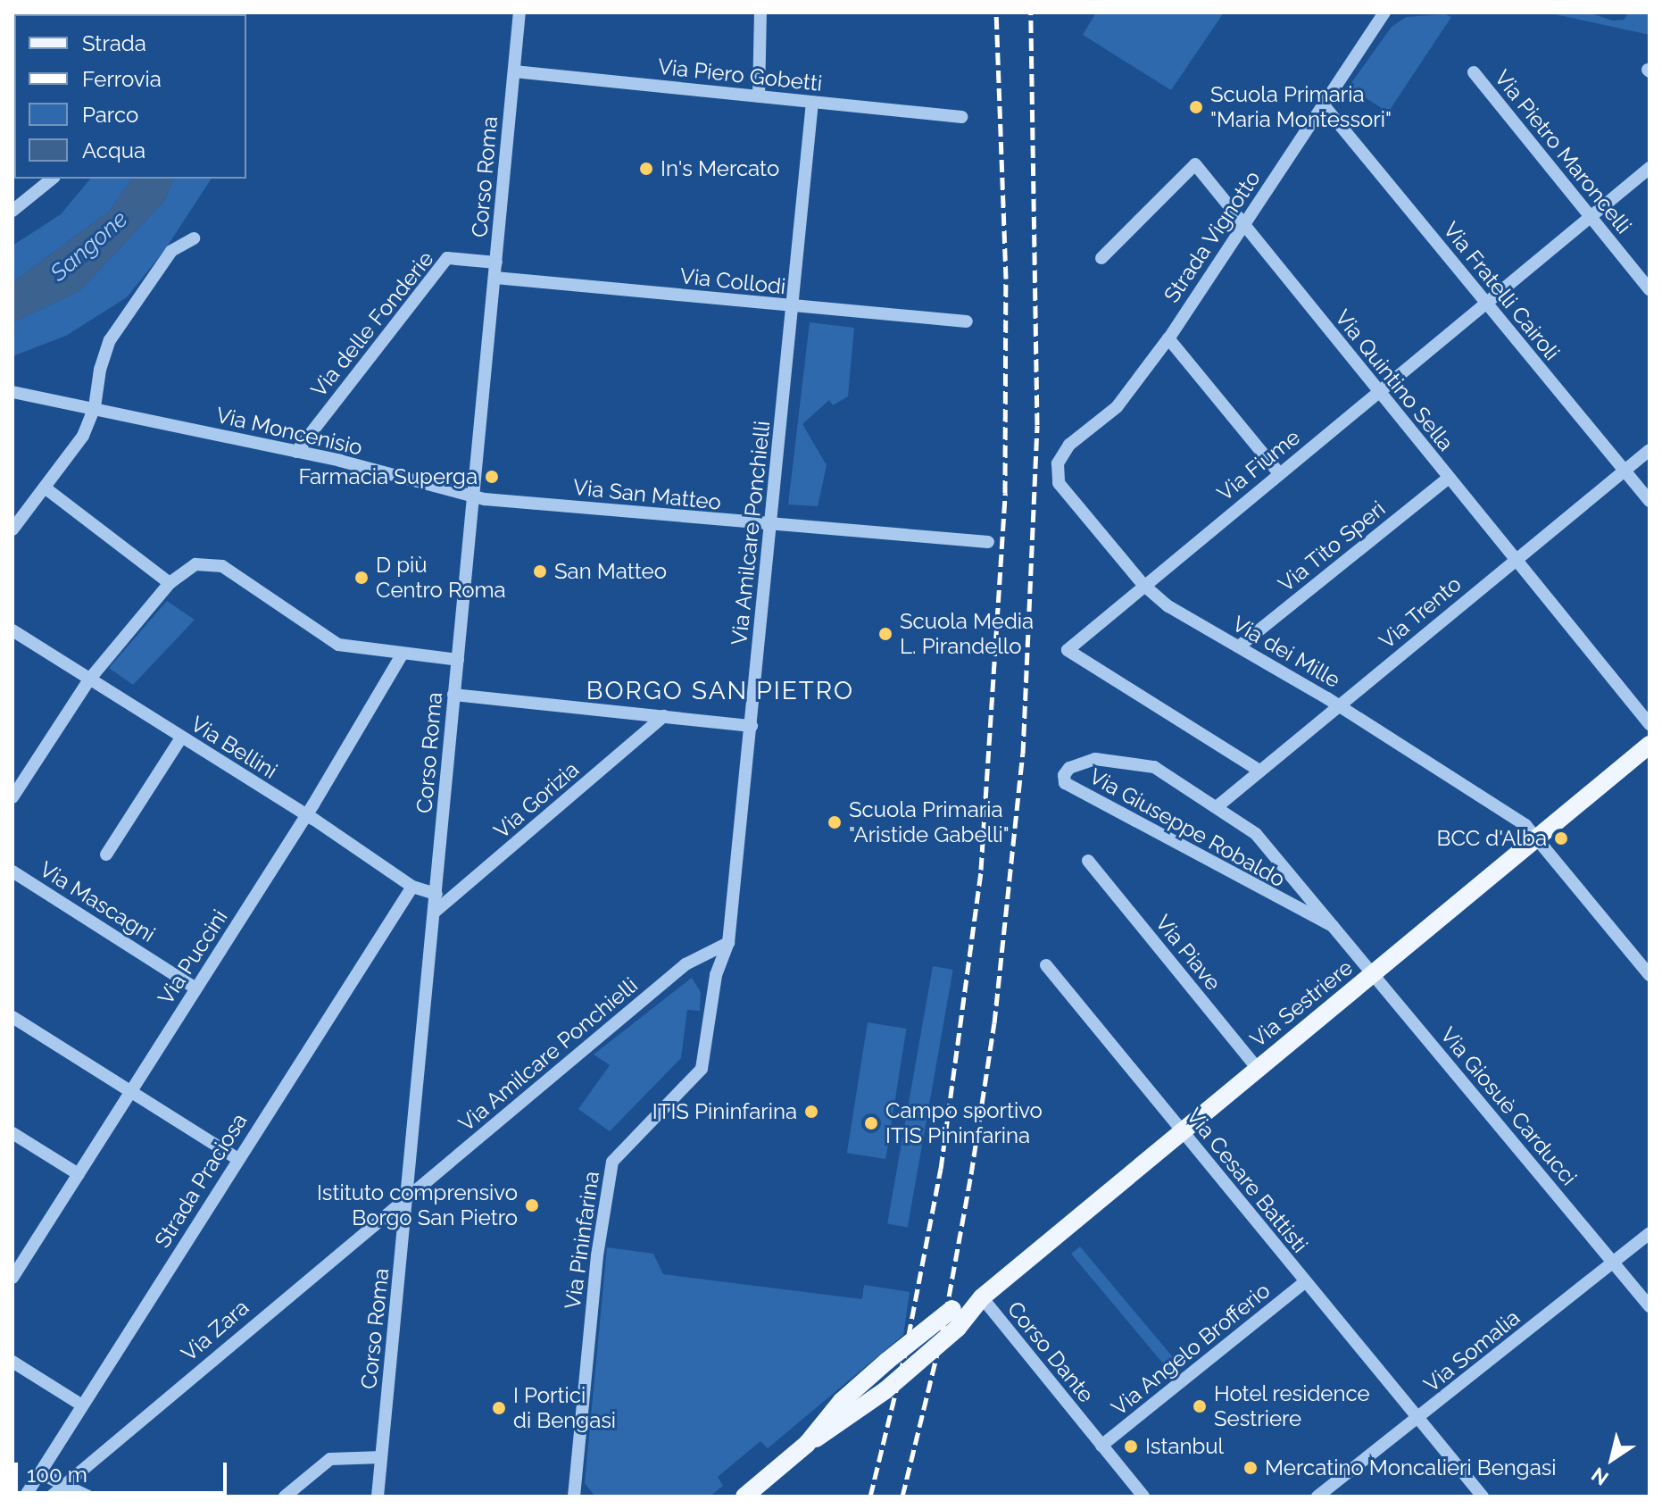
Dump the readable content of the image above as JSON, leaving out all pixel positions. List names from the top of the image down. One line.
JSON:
{"streets":{"main road":["Via Sestriere"],"street":["Via Piero Gobetti","Via Pietro Maroncelli","Corso Roma","Strada Vignotto","Via Collodi","Via Fratelli Cairoli","Via delle Fonderie","Via Quintino Sella","Via Moncenisio","Via Fiume","Via San Matteo","Via Amilcare Ponchielli","Via Tito Speri","Via Trento","Via dei Mille","Via Bellini","Via Gorizia","Via Giuseppe Robaldo","Via Mascagni","Via Piave","Via Puccini","Via Giosuè Carducci","Strada Praciosa","Via Cesare Battisti","Via Pininfarina","Via Zara","Via Angelo Brofferio","Via Somalia","Corso Dante"]},"crossings":[["Via Piero Gobetti","Corso Roma"],["Via Piero Gobetti","Via Amilcare Ponchielli"],["Via Pietro Maroncelli","Via Fiume"],["Corso Roma","Via Collodi"],["Corso Roma","Via delle Fonderie"],["Corso Roma","Via Moncenisio"],["Corso Roma","Via San Matteo"],["Corso Roma","Via Amilcare Ponchielli"],["Corso Roma","Via Bellini"],["Corso Roma","Via Gorizia"],["Corso Roma","Via Zara"],["Strada Vignotto","Via Fratelli Cairoli"],["Strada Vignotto","Via Quintino Sella"],["Strada Vignotto","Via dei Mille"],["Via Collodi","Via Amilcare Ponchielli"],["Via Fratelli Cairoli","Via Fiume"],["Via Fratelli Cairoli","Via Trento"],["Via delle Fonderie","Via Moncenisio"],["Via Quintino Sella","Via Fiume"],["Via Quintino Sella","Via Tito Speri"],["Via Quintino Sella","Via Trento"],["Via Moncenisio","Via San Matteo"],["Via Fiume","Via Trento"],["Via Fiume","Via dei Mille"],["Via San Matteo","Via Amilcare Ponchielli"],["Via Amilcare Ponchielli","Via Pininfarina"],["Via Amilcare Ponchielli","Via Zara"],["Via Tito Speri","Via dei Mille"],["Via Trento","Via dei Mille"],["Via Trento","Via Giuseppe Robaldo"],["Via dei Mille","Via Sestriere"],["Via Bellini","Via Puccini"],["Via Bellini","Strada Praciosa"],["Via Giuseppe Robaldo","Via Sestriere"],["Via Giuseppe Robaldo","Via Giosuè Carducci"],["Via Mascagni","Via Puccini"],["Via Piave","Via Sestriere"],["Via Sestriere","Via Giosuè Carducci"],["Via Sestriere","Via Cesare Battisti"],["Via Sestriere","Corso Dante"],["Via Giosuè Carducci","Via Somalia"],["Via Cesare Battisti","Via Angelo Brofferio"],["Via Cesare Battisti","Via Somalia"],["Via Angelo Brofferio","Corso Dante"]],"districts":["BORGO SAN PIETRO"],"water":["Sangone"],"places":["Scuola Primaria \"Maria Montessori\"","In's Mercato","Farmacia Superga","San Matteo","D più Centro Roma","Scuola Media L. Pirandello","Scuola Primaria \"Aristide Gabelli\"","BCC d'Alba","ITIS Pininfarina","Campo sportivo ITIS Pininfarina","Istituto comprensivo Borgo San Pietro","Hotel residence Sestriere","I Portici di Bengasi","Istanbul","Mercatino Moncalieri Bengasi"],"legend":["Strada","Ferrovia","Parco","Acqua"],"scale_bar":"100 m","north":"bottom left"}
